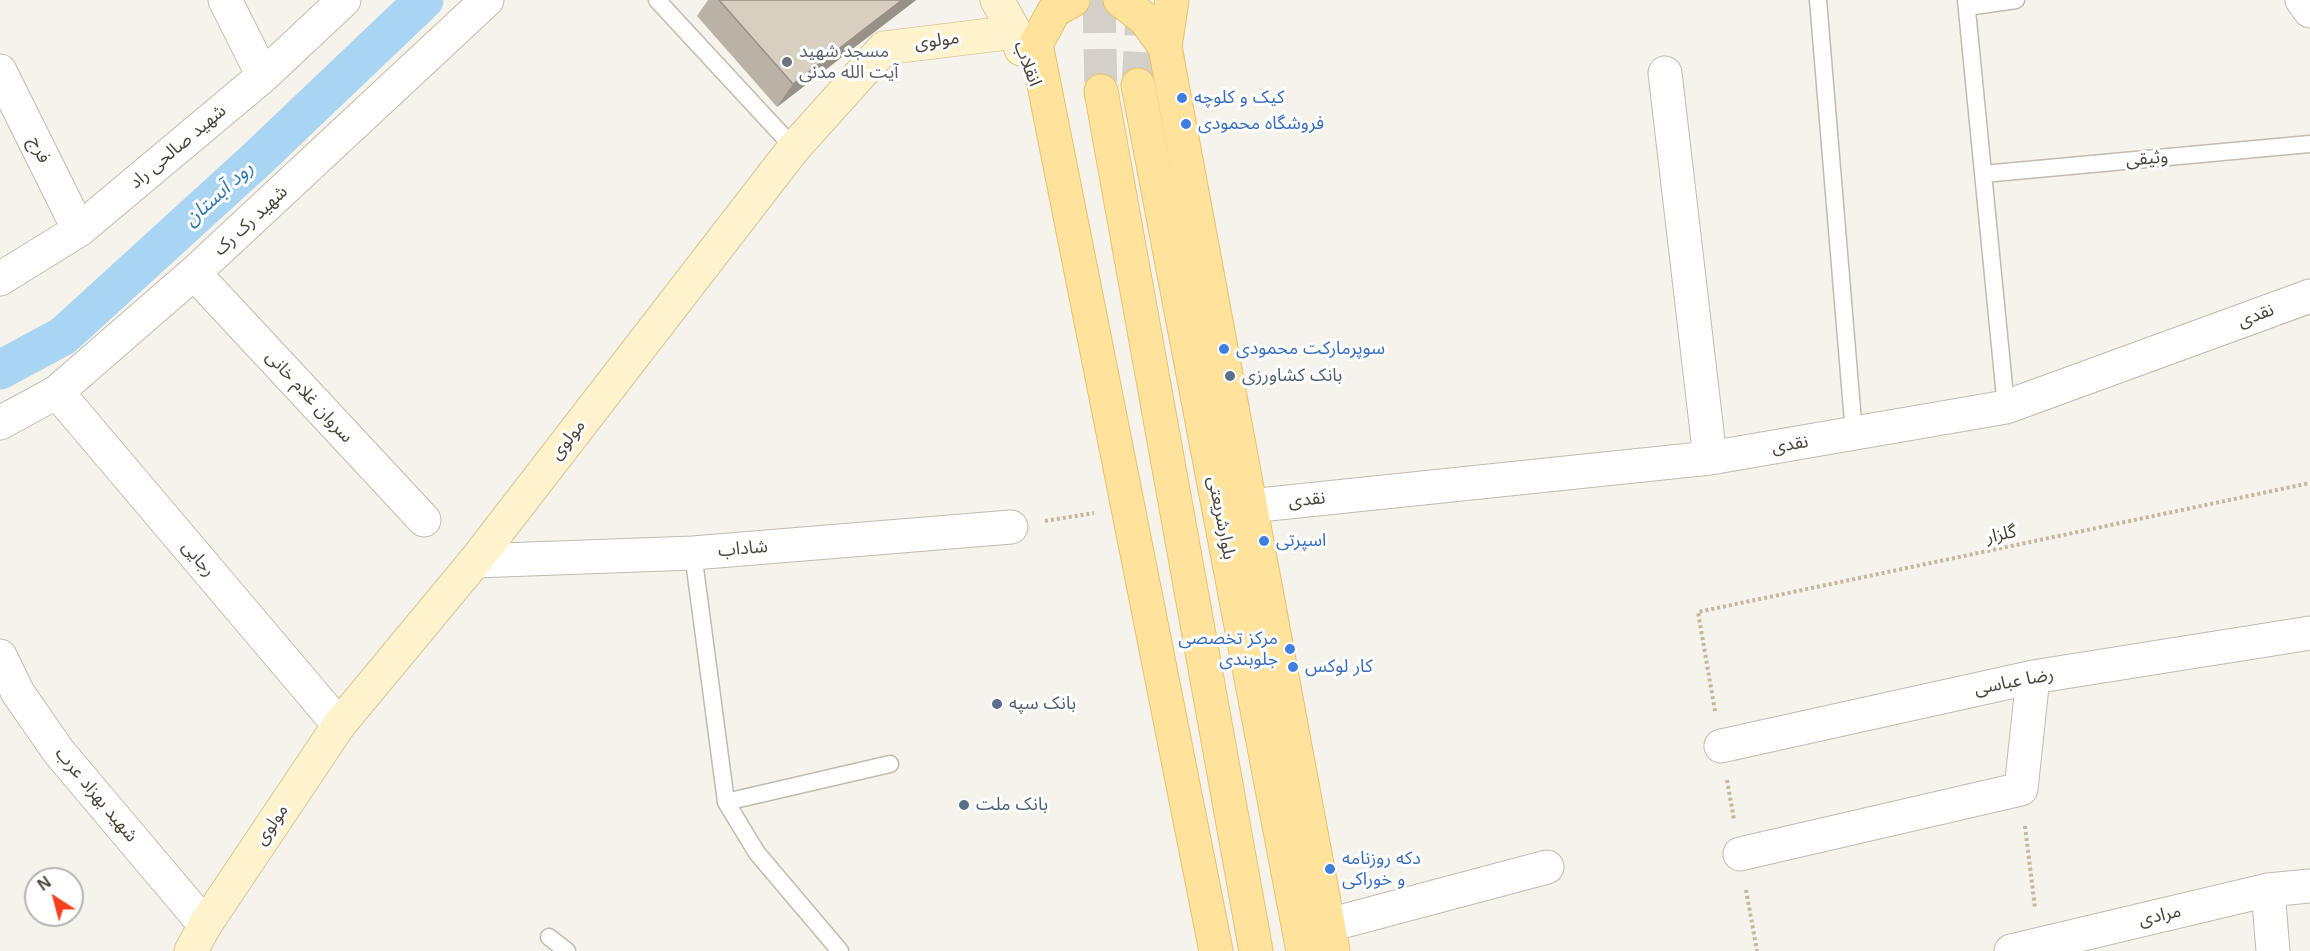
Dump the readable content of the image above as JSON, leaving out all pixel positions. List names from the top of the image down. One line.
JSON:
{"streets":{"main road":["بلوارشریعتی"],"street":["مولوی","انقلاب","شهید صالحی راد","فرج","شهید رک رک","نقدی","سروان غلام خانی","شاداب","رجایی","رضا عباسی","شهید بهزاد عرب","مرادی"],"lane":["وثیقی"],"path":["گلزار"]},"crossings":[["مولوی","انقلاب"],["مولوی","شاداب"],["مولوی","رجایی"],["مولوی","شهید بهزاد عرب"],["شهید صالحی راد","فرج"],["شهید رک رک","سروان غلام خانی"],["شهید رک رک","رجایی"]],"water":["رود آبستان"],"places":["مسجد شهید آیت الله مدنی","کیک و کلوچه","فروشگاه محمودی","سوپرمارکت محمودی","بانک کشاورزی","اسپرتی","مرکز تخصصی جلوبندی","کار لوکس","بانک سپه","بانک ملت","دکه روزنامه و خوراکی"],"north":"top left"}
